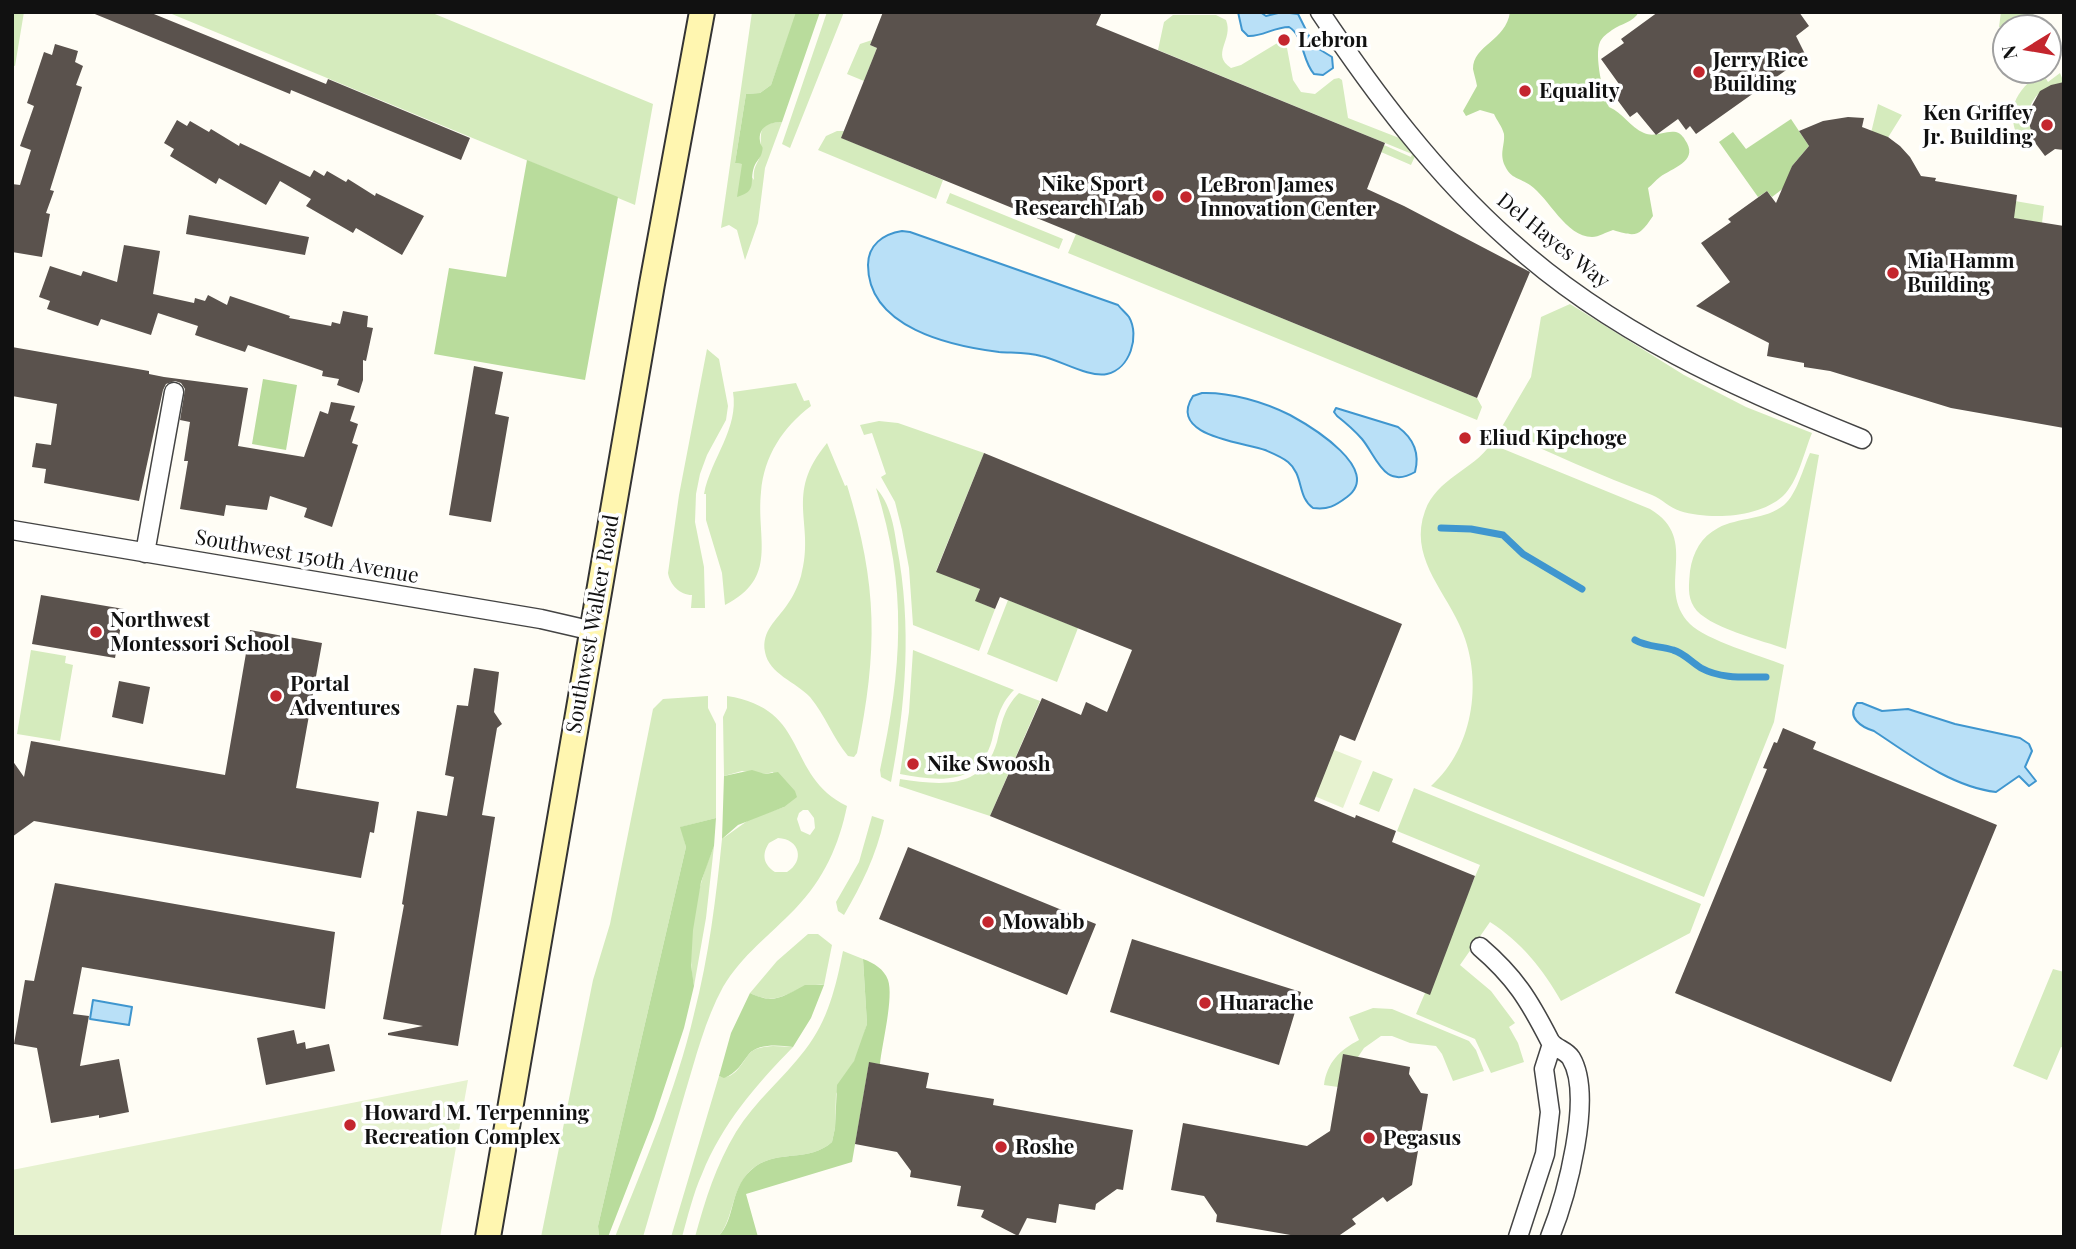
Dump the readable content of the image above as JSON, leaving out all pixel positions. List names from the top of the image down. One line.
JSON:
{"streets":{"main road":["Southwest Walker Road"],"street":["Del Hayes Way","Southwest 150th Avenue"]},"crossings":[["Southwest 150th Avenue","Southwest Walker Road"]],"places":["Lebron","Jerry Rice Building","Equality","Ken Griffey Jr. Building","Nike Sport Research Lab","LeBron James Innovation Center","Mia Hamm Building","Eliud Kipchoge","Northwest Montessori School","Portal Adventures","Nike Swoosh","Mowabb","Huarache","Howard M. Terpenning Recreation Complex","Pegasus","Roshe"],"north":"left"}
